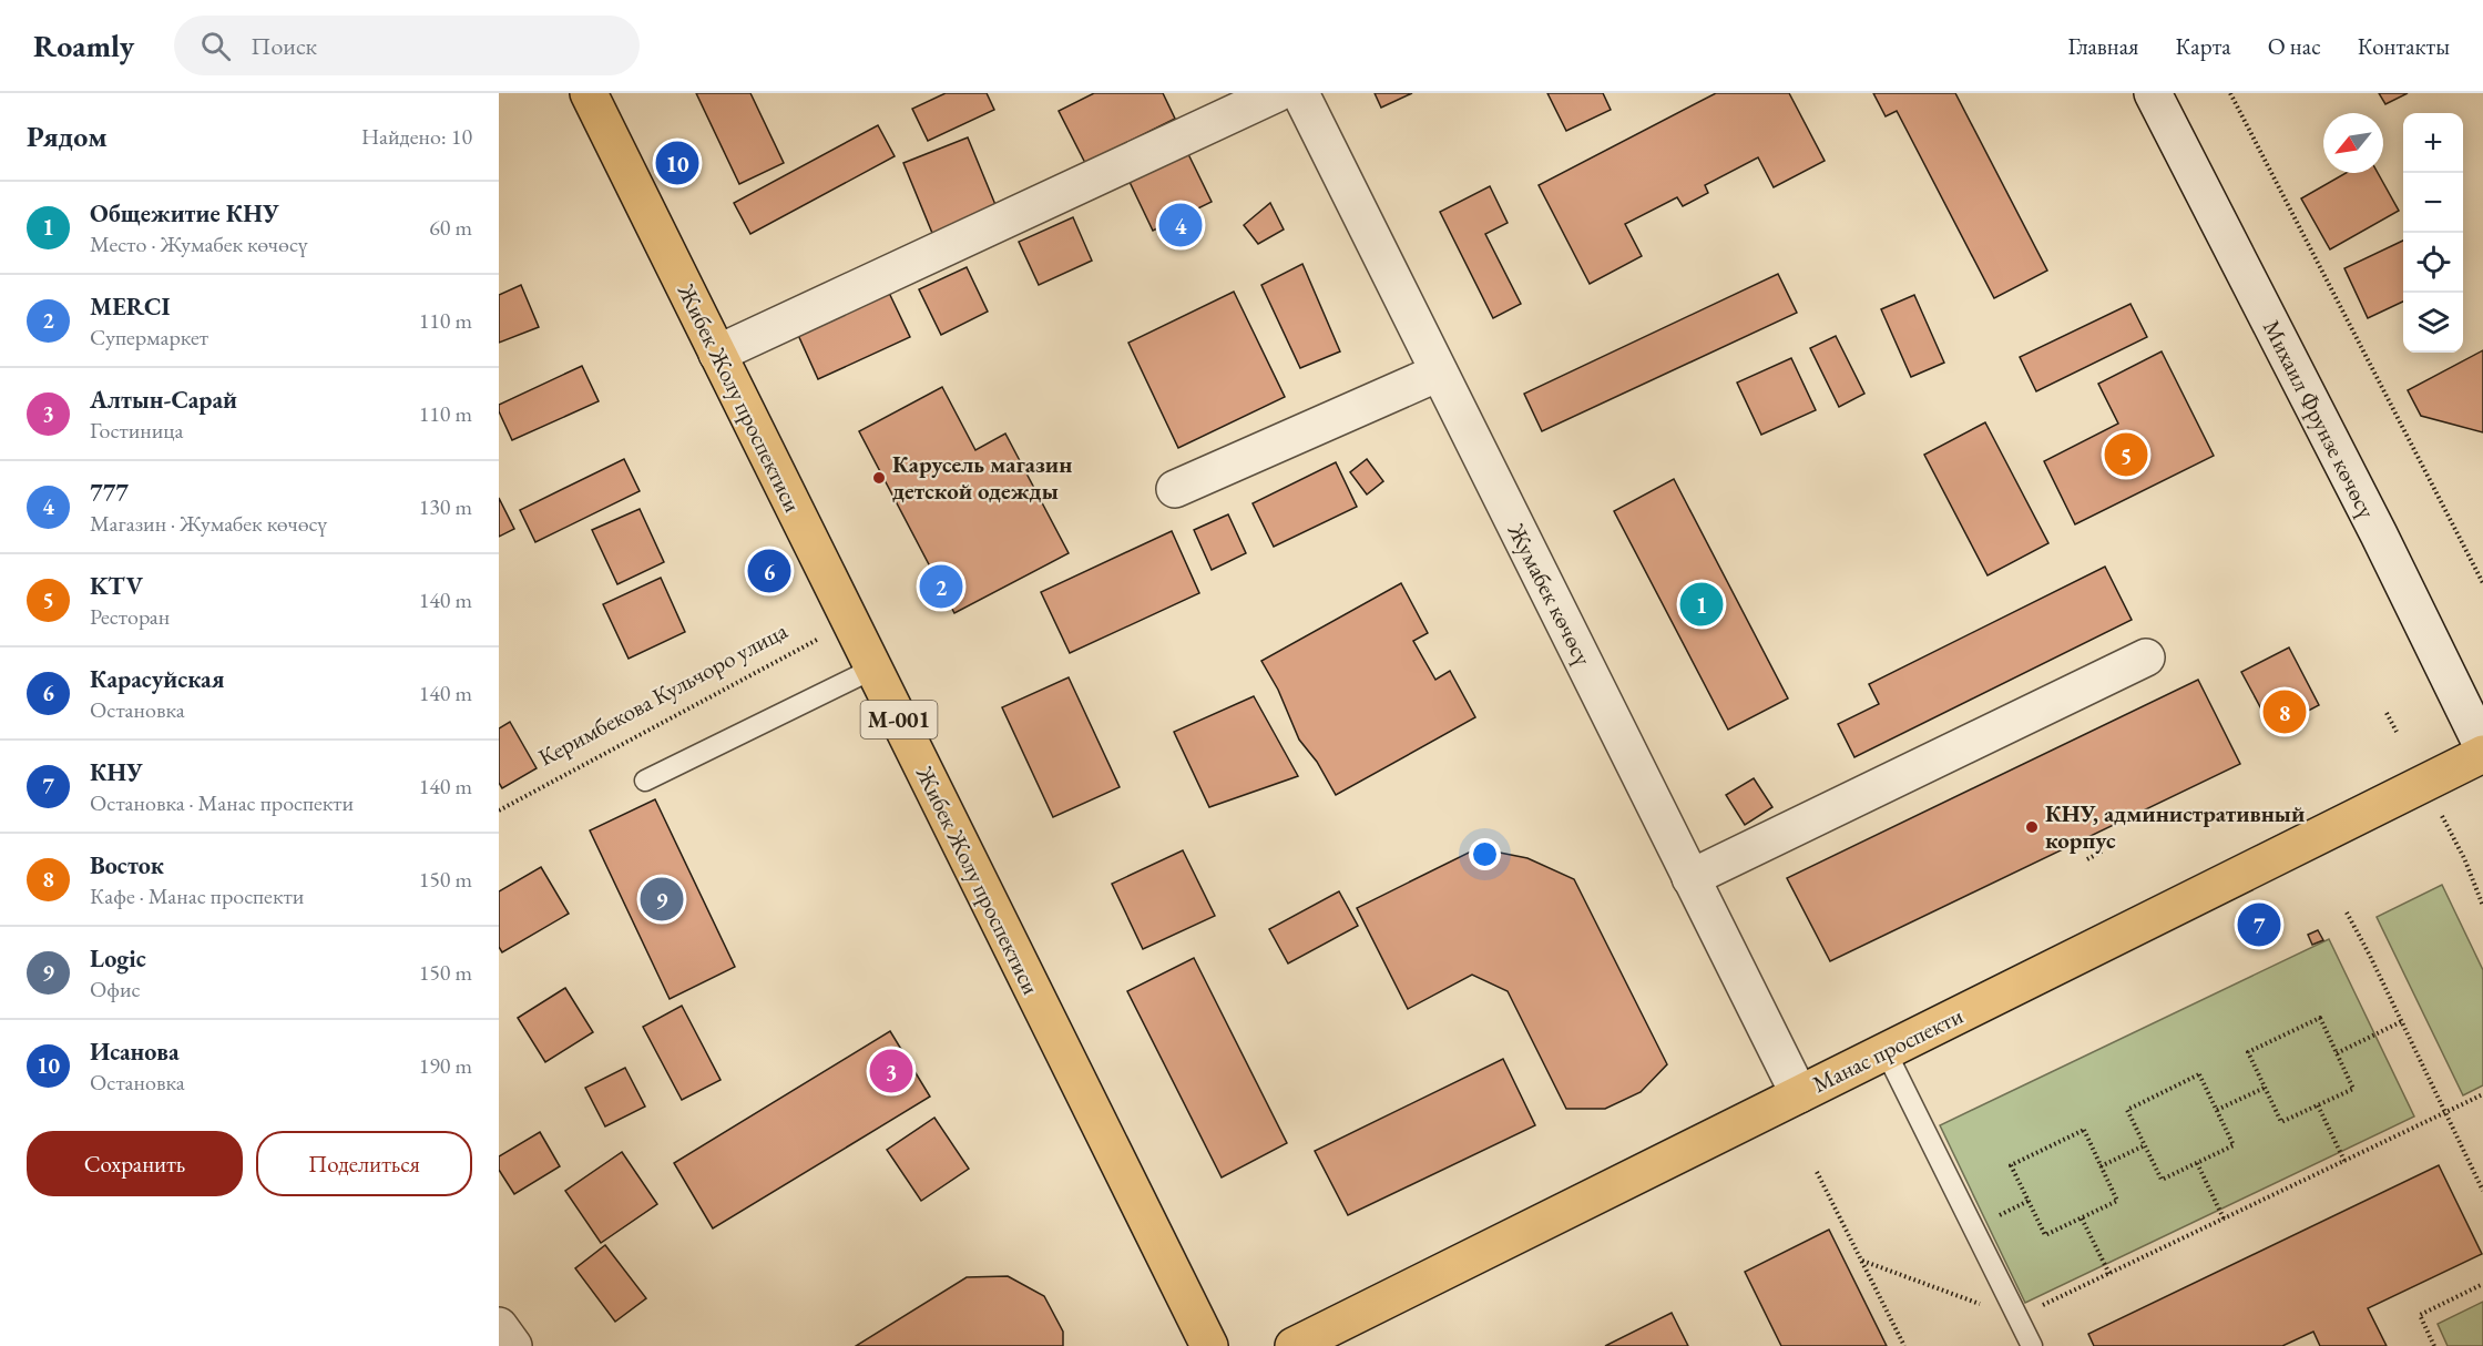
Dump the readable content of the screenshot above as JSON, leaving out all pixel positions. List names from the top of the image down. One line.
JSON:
{"streets":{"main road":["Жибек Жолу проспектиси","М-001","Манас проспекти"],"street":["Михаил Фрунзе көчөсү","Жумабек көчөсү"],"path":["Керимбекова Кульчоро улица"]},"crossings":[["Жибек Жолу проспектиси","Керимбекова Кульчоро улица"],["Жумабек көчөсү","Манас проспекти"]],"places":["Карусель магазин детской одежды","КНУ, административный корпус"],"north":"bottom left","page":{"header":"Roamly","search":"Поиск","nav":["Главная","Карта","О нас","Контакты"],"heading":["Рядом","Найдено: 10"],"map_buttons":["+","−"],"pins":["10","4","5","6","2","1","8","9","7","3"],"list":[{"mark":"1","name":"Общежитие КНУ","note":"Место · Жумабек көчөсү","value":"60 m"},{"mark":"2","name":"MERCI","note":"Супермаркет","value":"110 m"},{"mark":"3","name":"Алтын-Сарай","note":"Гостиница","value":"110 m"},{"mark":"4","name":"777","note":"Магазин · Жумабек көчөсү","value":"130 m"},{"mark":"5","name":"KTV","note":"Ресторан","value":"140 m"},{"mark":"6","name":"Карасуйская","note":"Остановка","value":"140 m"},{"mark":"7","name":"КНУ","note":"Остановка · Манас проспекти","value":"140 m"},{"mark":"8","name":"Восток","note":"Кафе · Манас проспекти","value":"150 m"},{"mark":"9","name":"Logic","note":"Офис","value":"150 m"},{"mark":"10","name":"Исанова","note":"Остановка","value":"190 m"}],"buttons":["Сохранить","Поделиться"]}}
